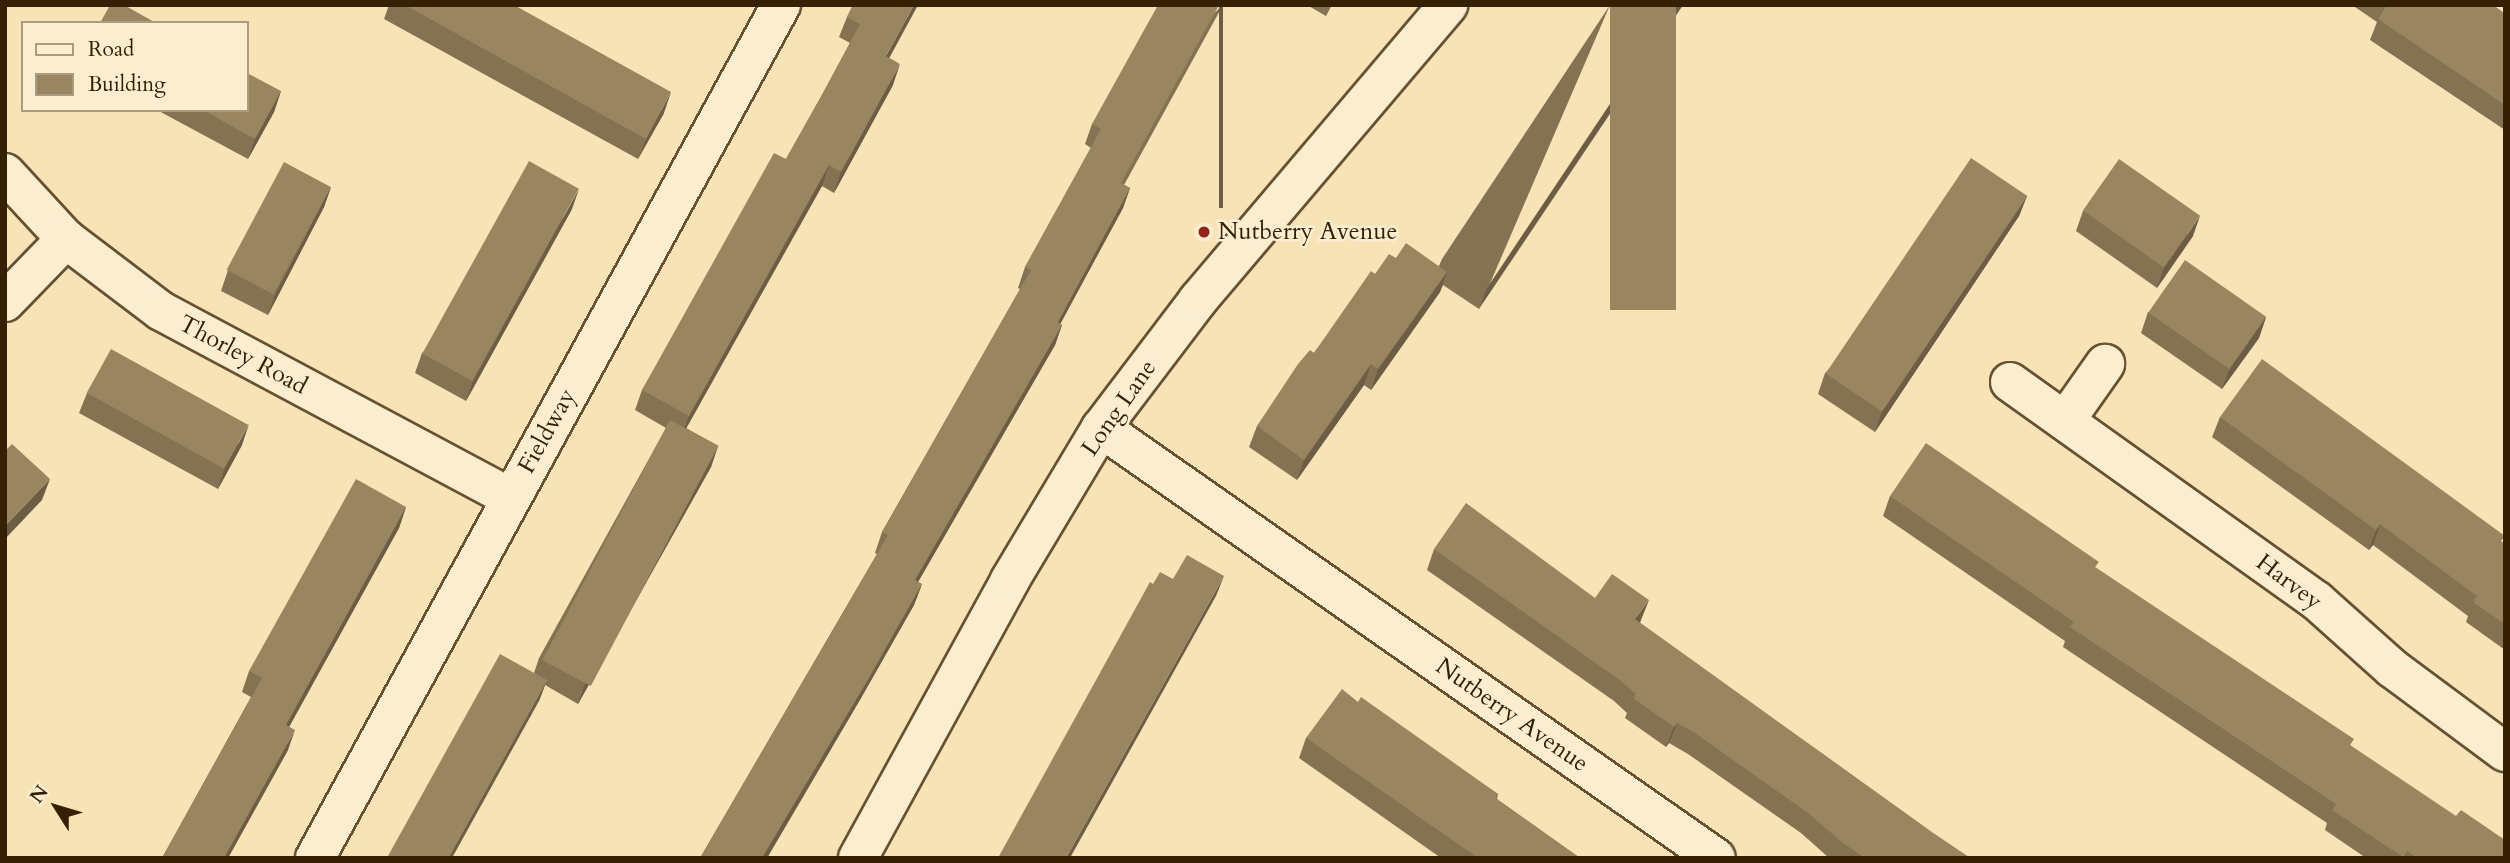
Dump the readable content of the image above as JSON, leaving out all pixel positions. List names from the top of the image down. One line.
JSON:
{"streets":{"street":["Thorley Road","Long Lane","Fieldway","Harvey","Nutberry Avenue"]},"crossings":[["Thorley Road","Fieldway"],["Long Lane","Nutberry Avenue"]],"places":["Nutberry Avenue"],"legend":["Road","Building"],"north":"top left"}
